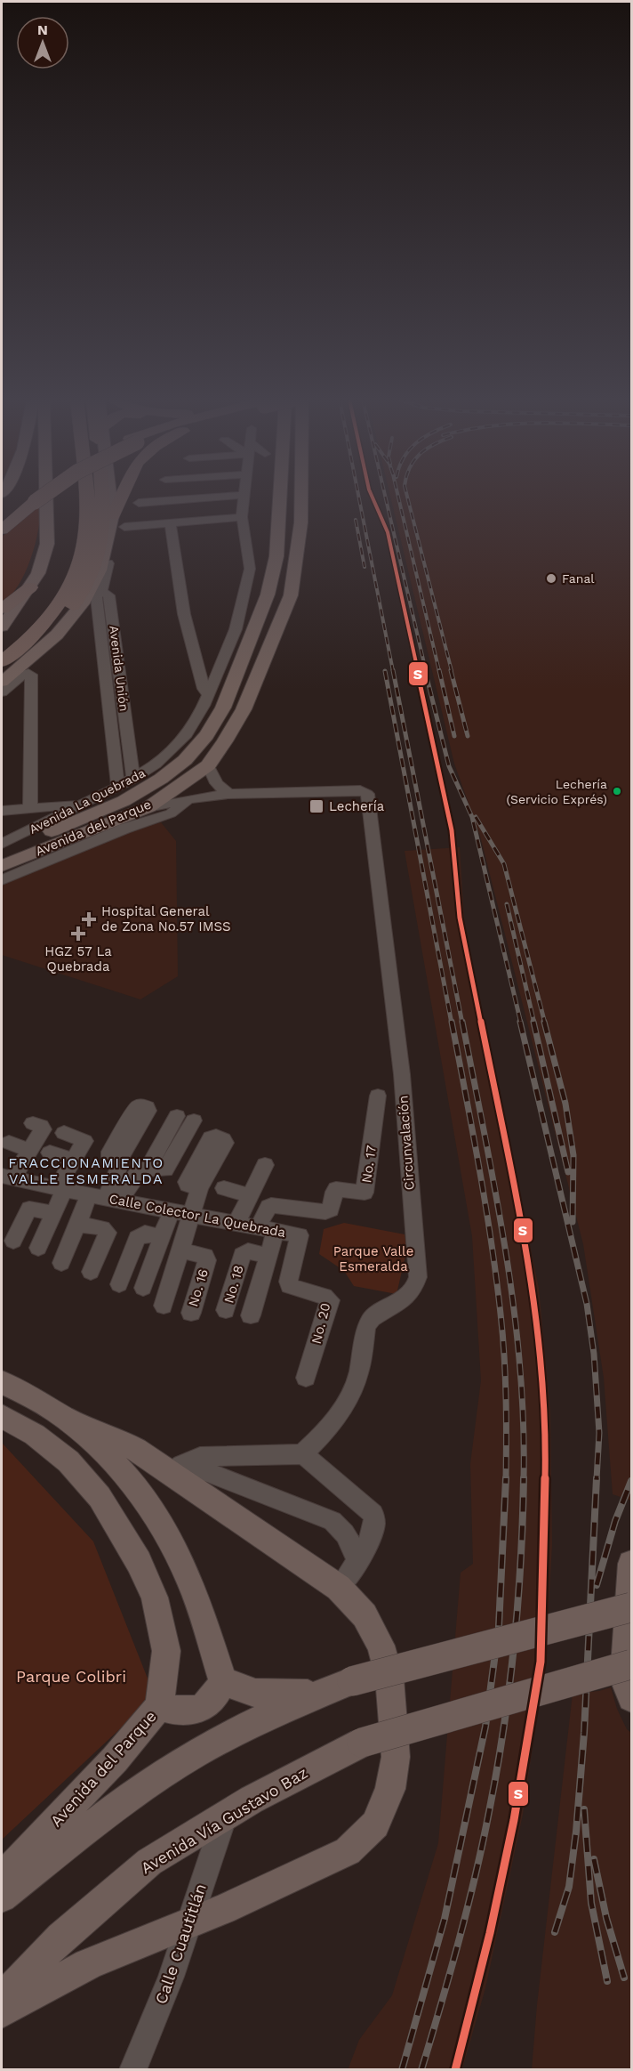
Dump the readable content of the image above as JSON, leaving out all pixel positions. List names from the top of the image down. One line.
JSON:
{"streets":{"main road":["Avenida del Parque","Avenida Vía Gustavo Baz"],"street":["Avenida Unión","Avenida La Quebrada","Circunvalación","No. 17","Calle Colector La Quebrada","No. 18","No. 16","No. 20","Calle Cuautitlán"]},"crossings":[["Avenida Unión","Avenida La Quebrada"],["No. 17","Calle Colector La Quebrada"],["No. 17","No. 18"],["Calle Colector La Quebrada","No. 18"],["Calle Colector La Quebrada","No. 16"],["Calle Colector La Quebrada","No. 20"],["Avenida Vía Gustavo Baz","Calle Cuautitlán"]],"districts":["FRACCIONAMIENTO VALLE ESMERALDA"],"parks":["Parque Valle Esmeralda","Parque Colibri"],"places":{"other":["Fanal","Lechería (Servicio Exprés)"],"transit":["Lechería"],"health":["Hospital General de Zona No.57 IMSS","HGZ 57 La Quebrada"]},"lines":["transit line S"],"north":"top"}
